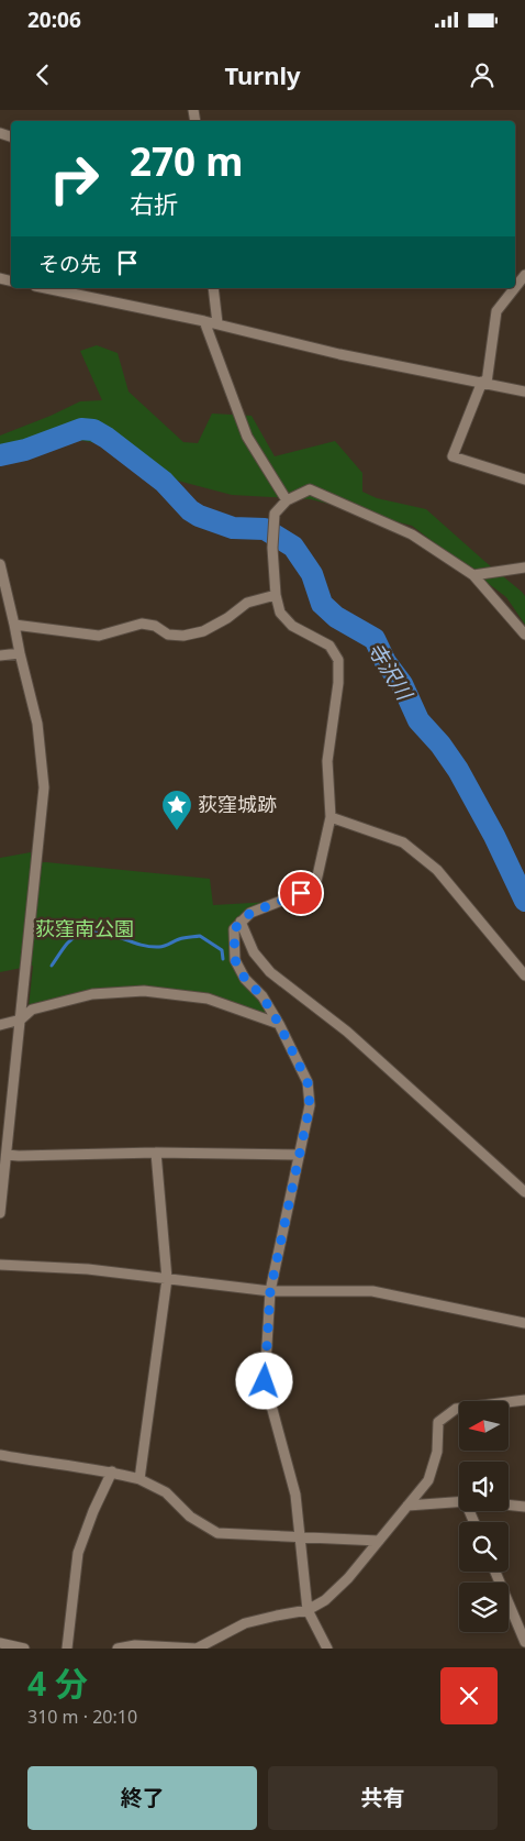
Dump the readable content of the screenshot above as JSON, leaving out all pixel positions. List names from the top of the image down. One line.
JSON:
{"water":["寺沢川"],"parks":["荻窪南公園"],"places":{"place":["荻窪城跡"]},"north":"left","page":{"status":"20:06","header":"Turnly","turn":["270 m","右折"],"then":"その先","heading":["4 分","310 m · 20:10"],"buttons":["終了","共有"]}}
